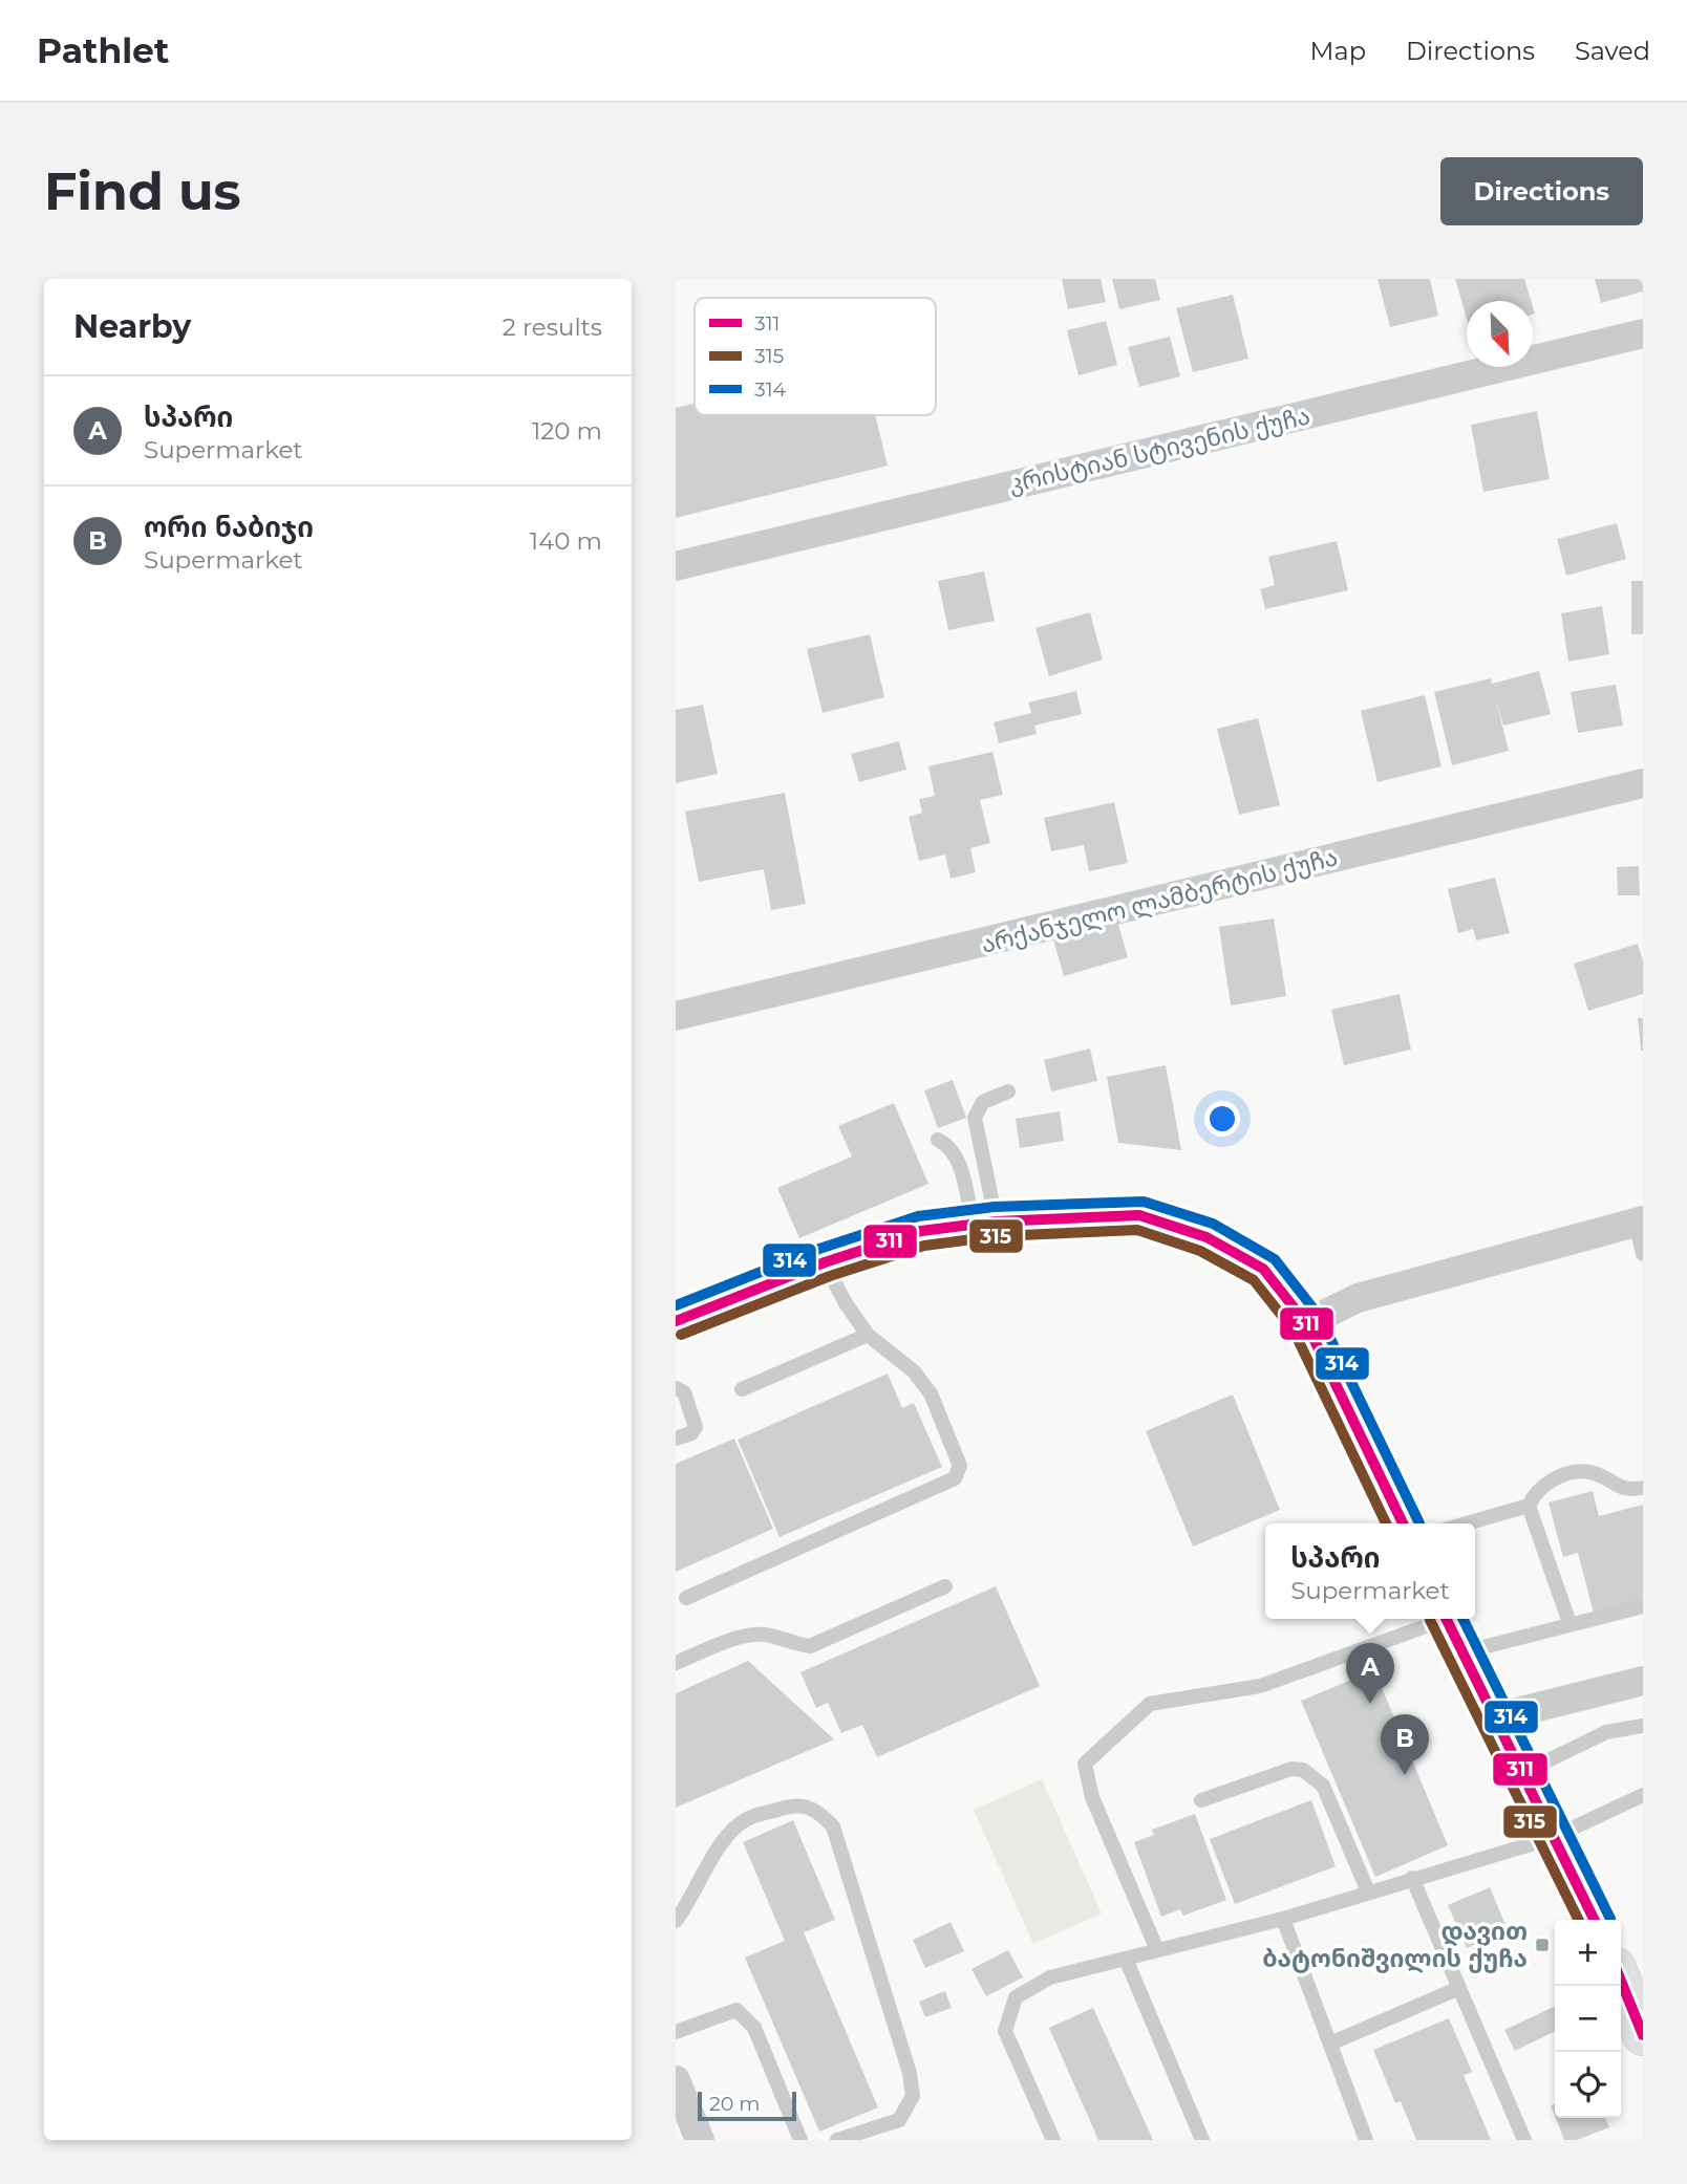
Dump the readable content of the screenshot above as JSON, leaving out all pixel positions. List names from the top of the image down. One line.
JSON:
{"streets":{"street":["კრისტიან სტივენის ქუჩა","არქანჯელო ლამბერტის ქუჩა"]},"places":{"transit":["დავით ბატონიშვილის ქუჩა"]},"lines":["transit line 314","transit line 311","transit line 315"],"legend":["311","315","314"],"scale_bar":"20 m","north":"bottom right","page":{"header":"Pathlet","nav":["Map","Directions","Saved"],"buttons":"Directions","title":"Find us","heading":["Nearby","2 results"],"list":[{"mark":"A","name":"სპარი","note":"Supermarket","value":"120 m"},{"mark":"B","name":"ორი ნაბიჯი","note":"Supermarket","value":"140 m"}],"popup":["სპარი","Supermarket"],"pins":["A","B"],"map_buttons":["+","−"],"scale":"20 m"}}
